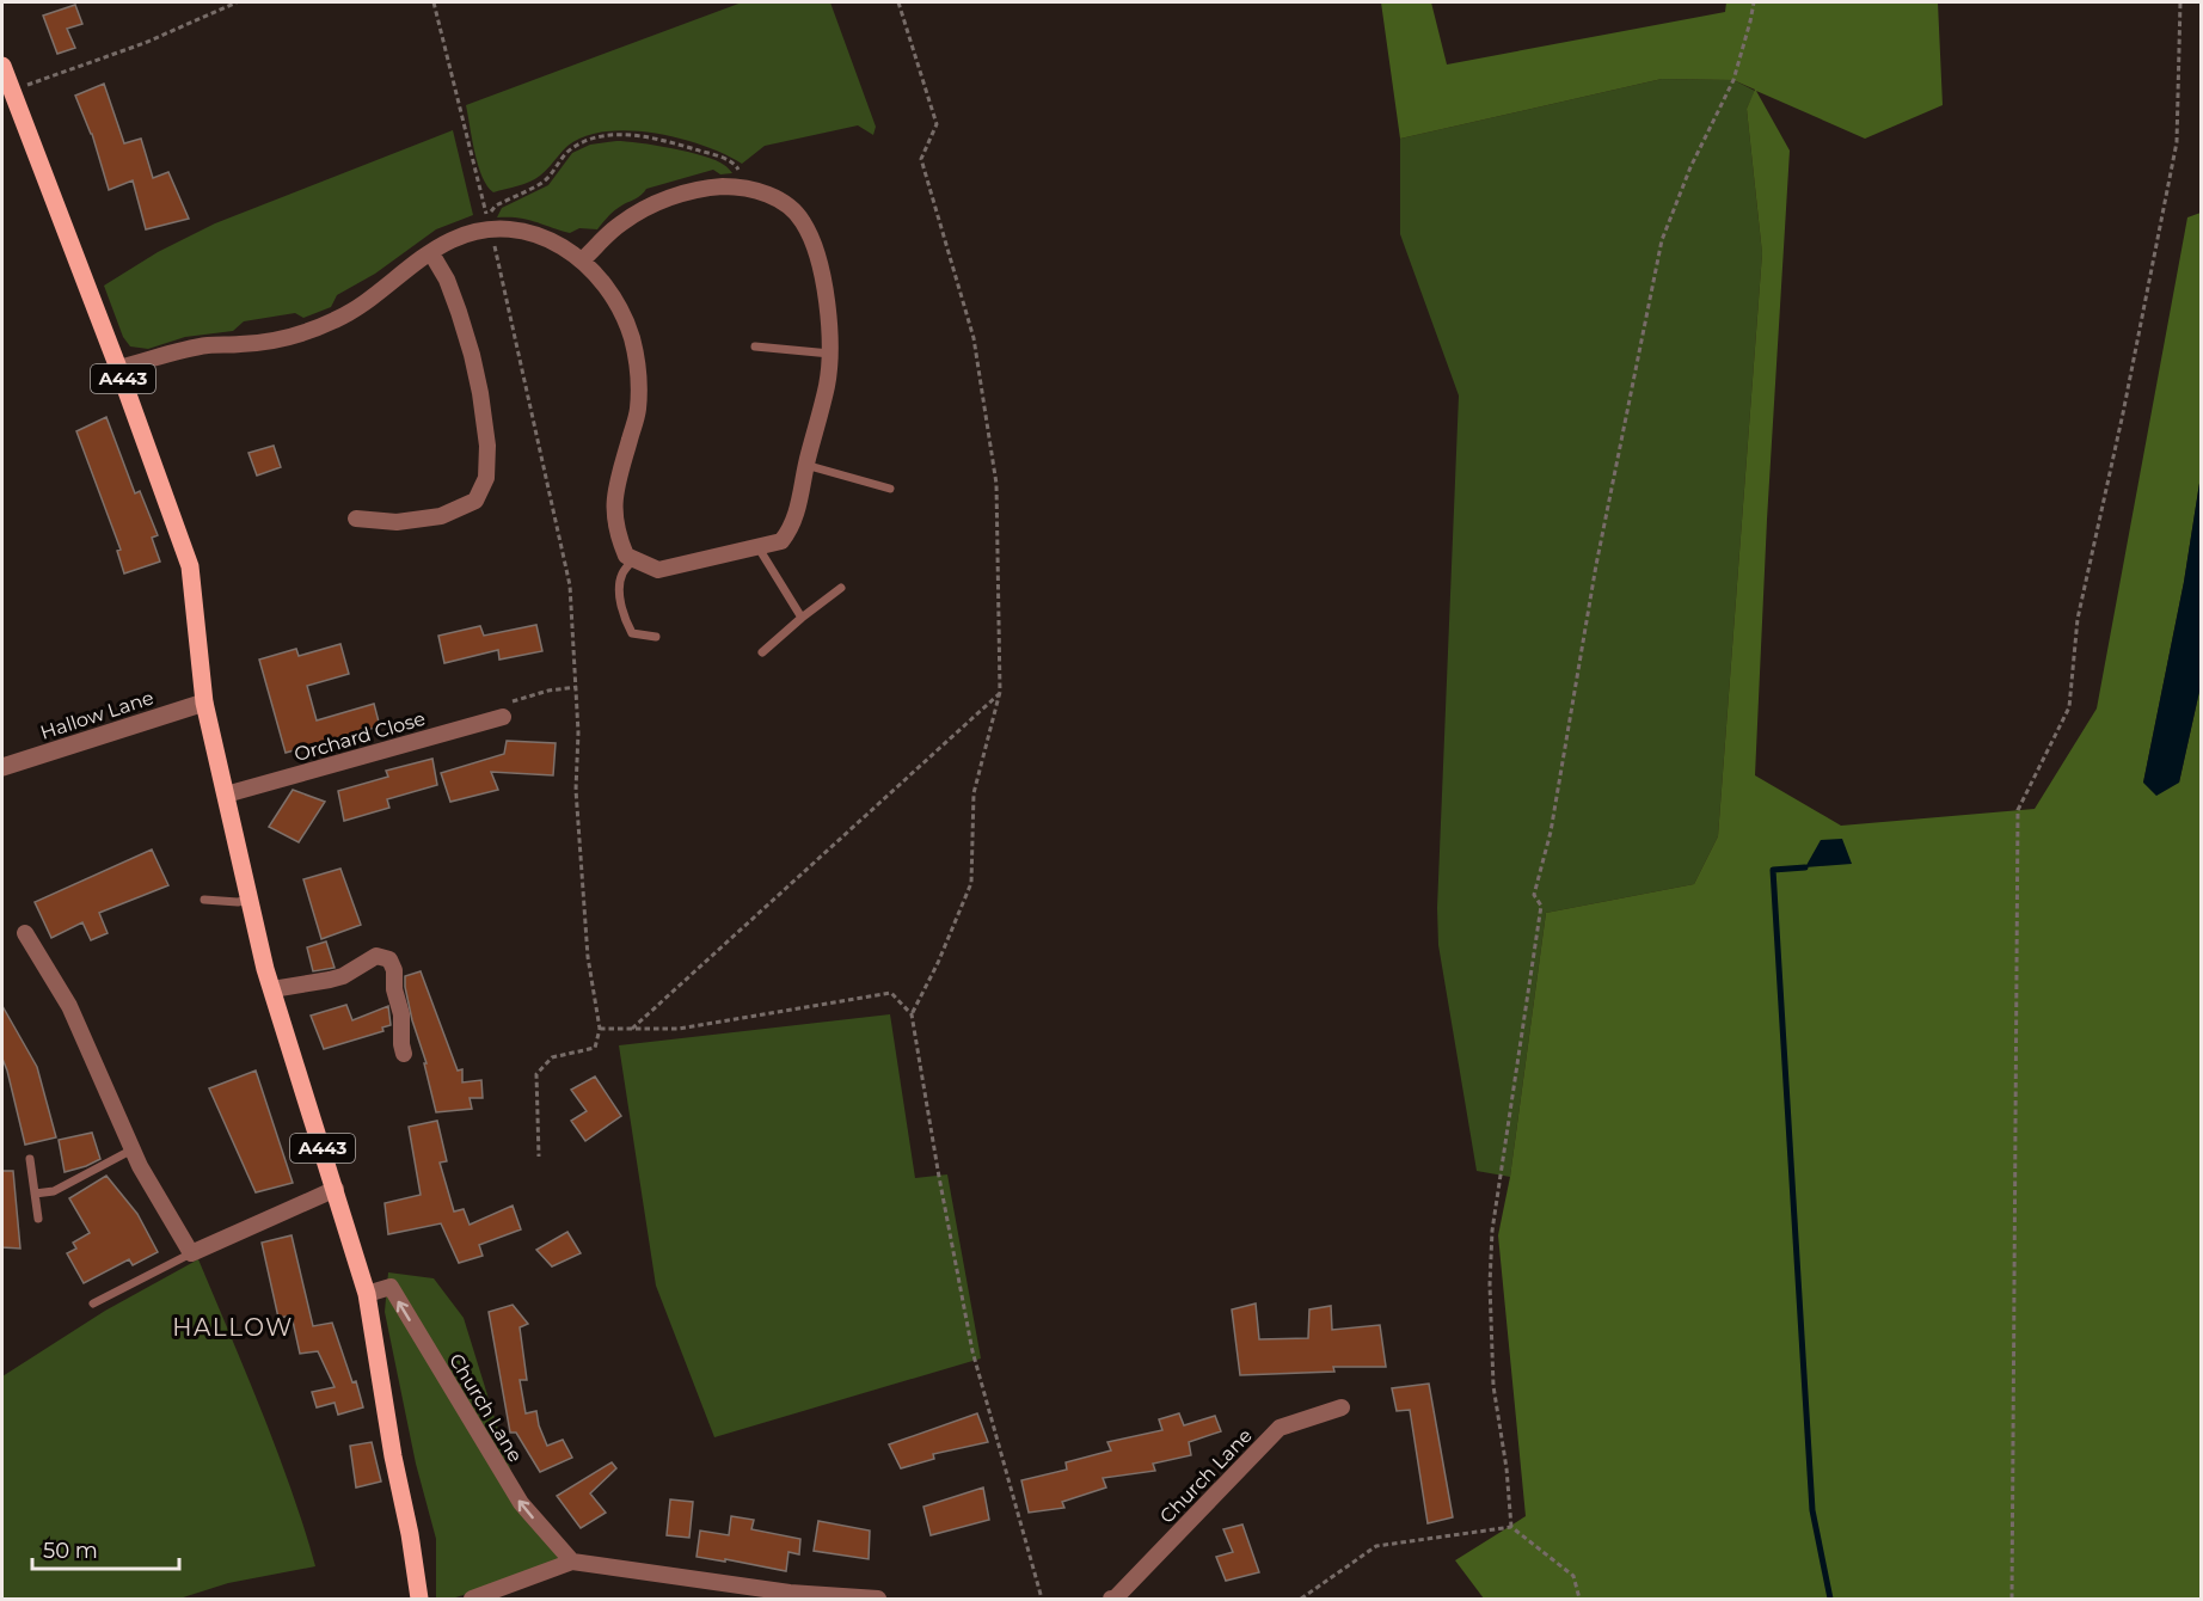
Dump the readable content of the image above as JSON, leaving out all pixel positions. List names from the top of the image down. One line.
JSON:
{"streets":{"main road":["A443"],"street":["Hallow Lane","Orchard Close","Church Lane"]},"crossings":[["A443","Hallow Lane"],["A443","Orchard Close"],["A443","Church Lane"]],"one_way":["Church Lane"],"districts":["HALLOW"],"scale_bar":"50 m"}
